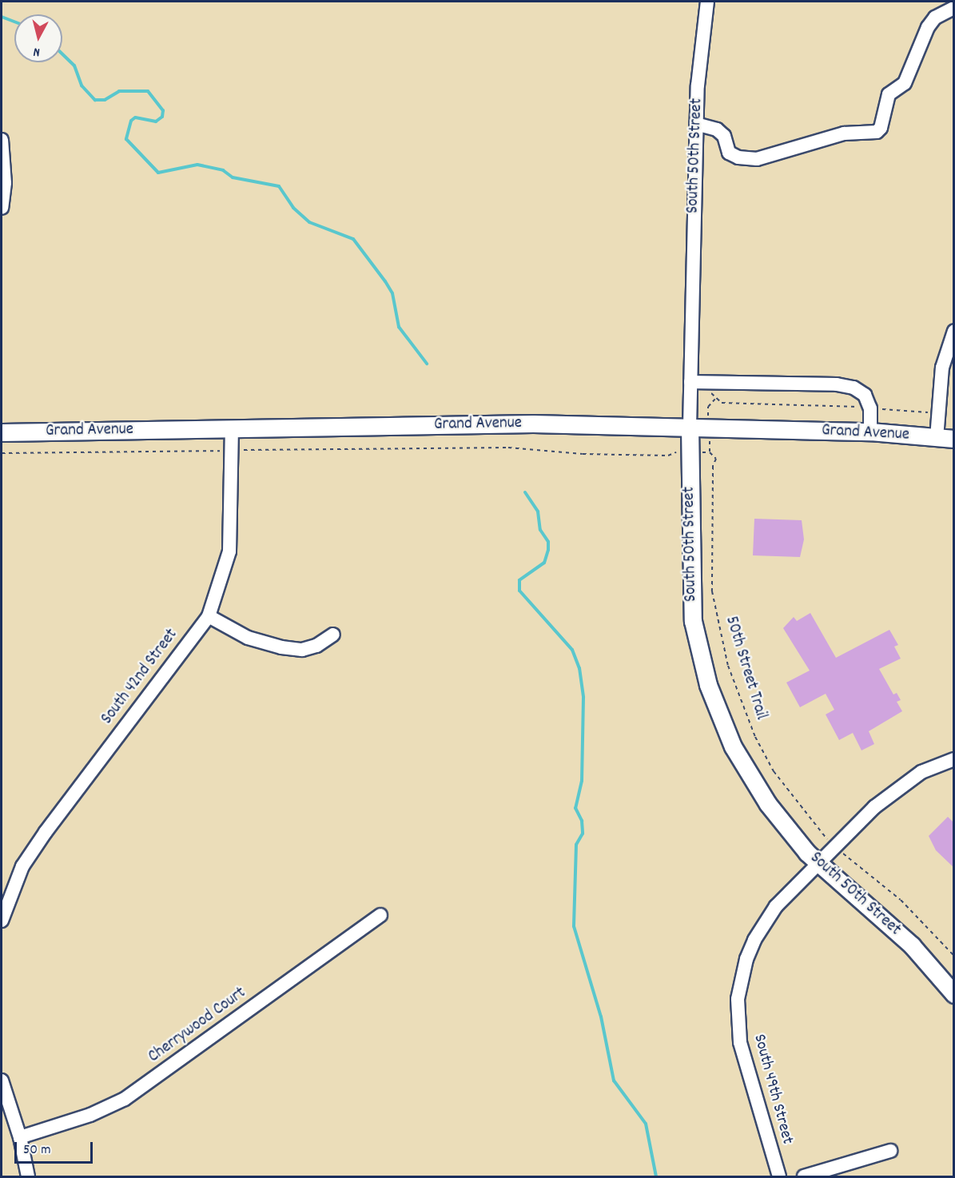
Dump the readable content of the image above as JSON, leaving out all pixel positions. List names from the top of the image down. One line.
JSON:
{"streets":{"main road":["South 50th Street","Grand Avenue"],"street":["South 42nd Street","Cherrywood Court","South 49th Street"],"path":["50th Street Trail"]},"crossings":[["South 50th Street","Grand Avenue"],["South 50th Street","South 49th Street"],["Grand Avenue","South 42nd Street"]],"scale_bar":"50 m","north":"bottom"}
